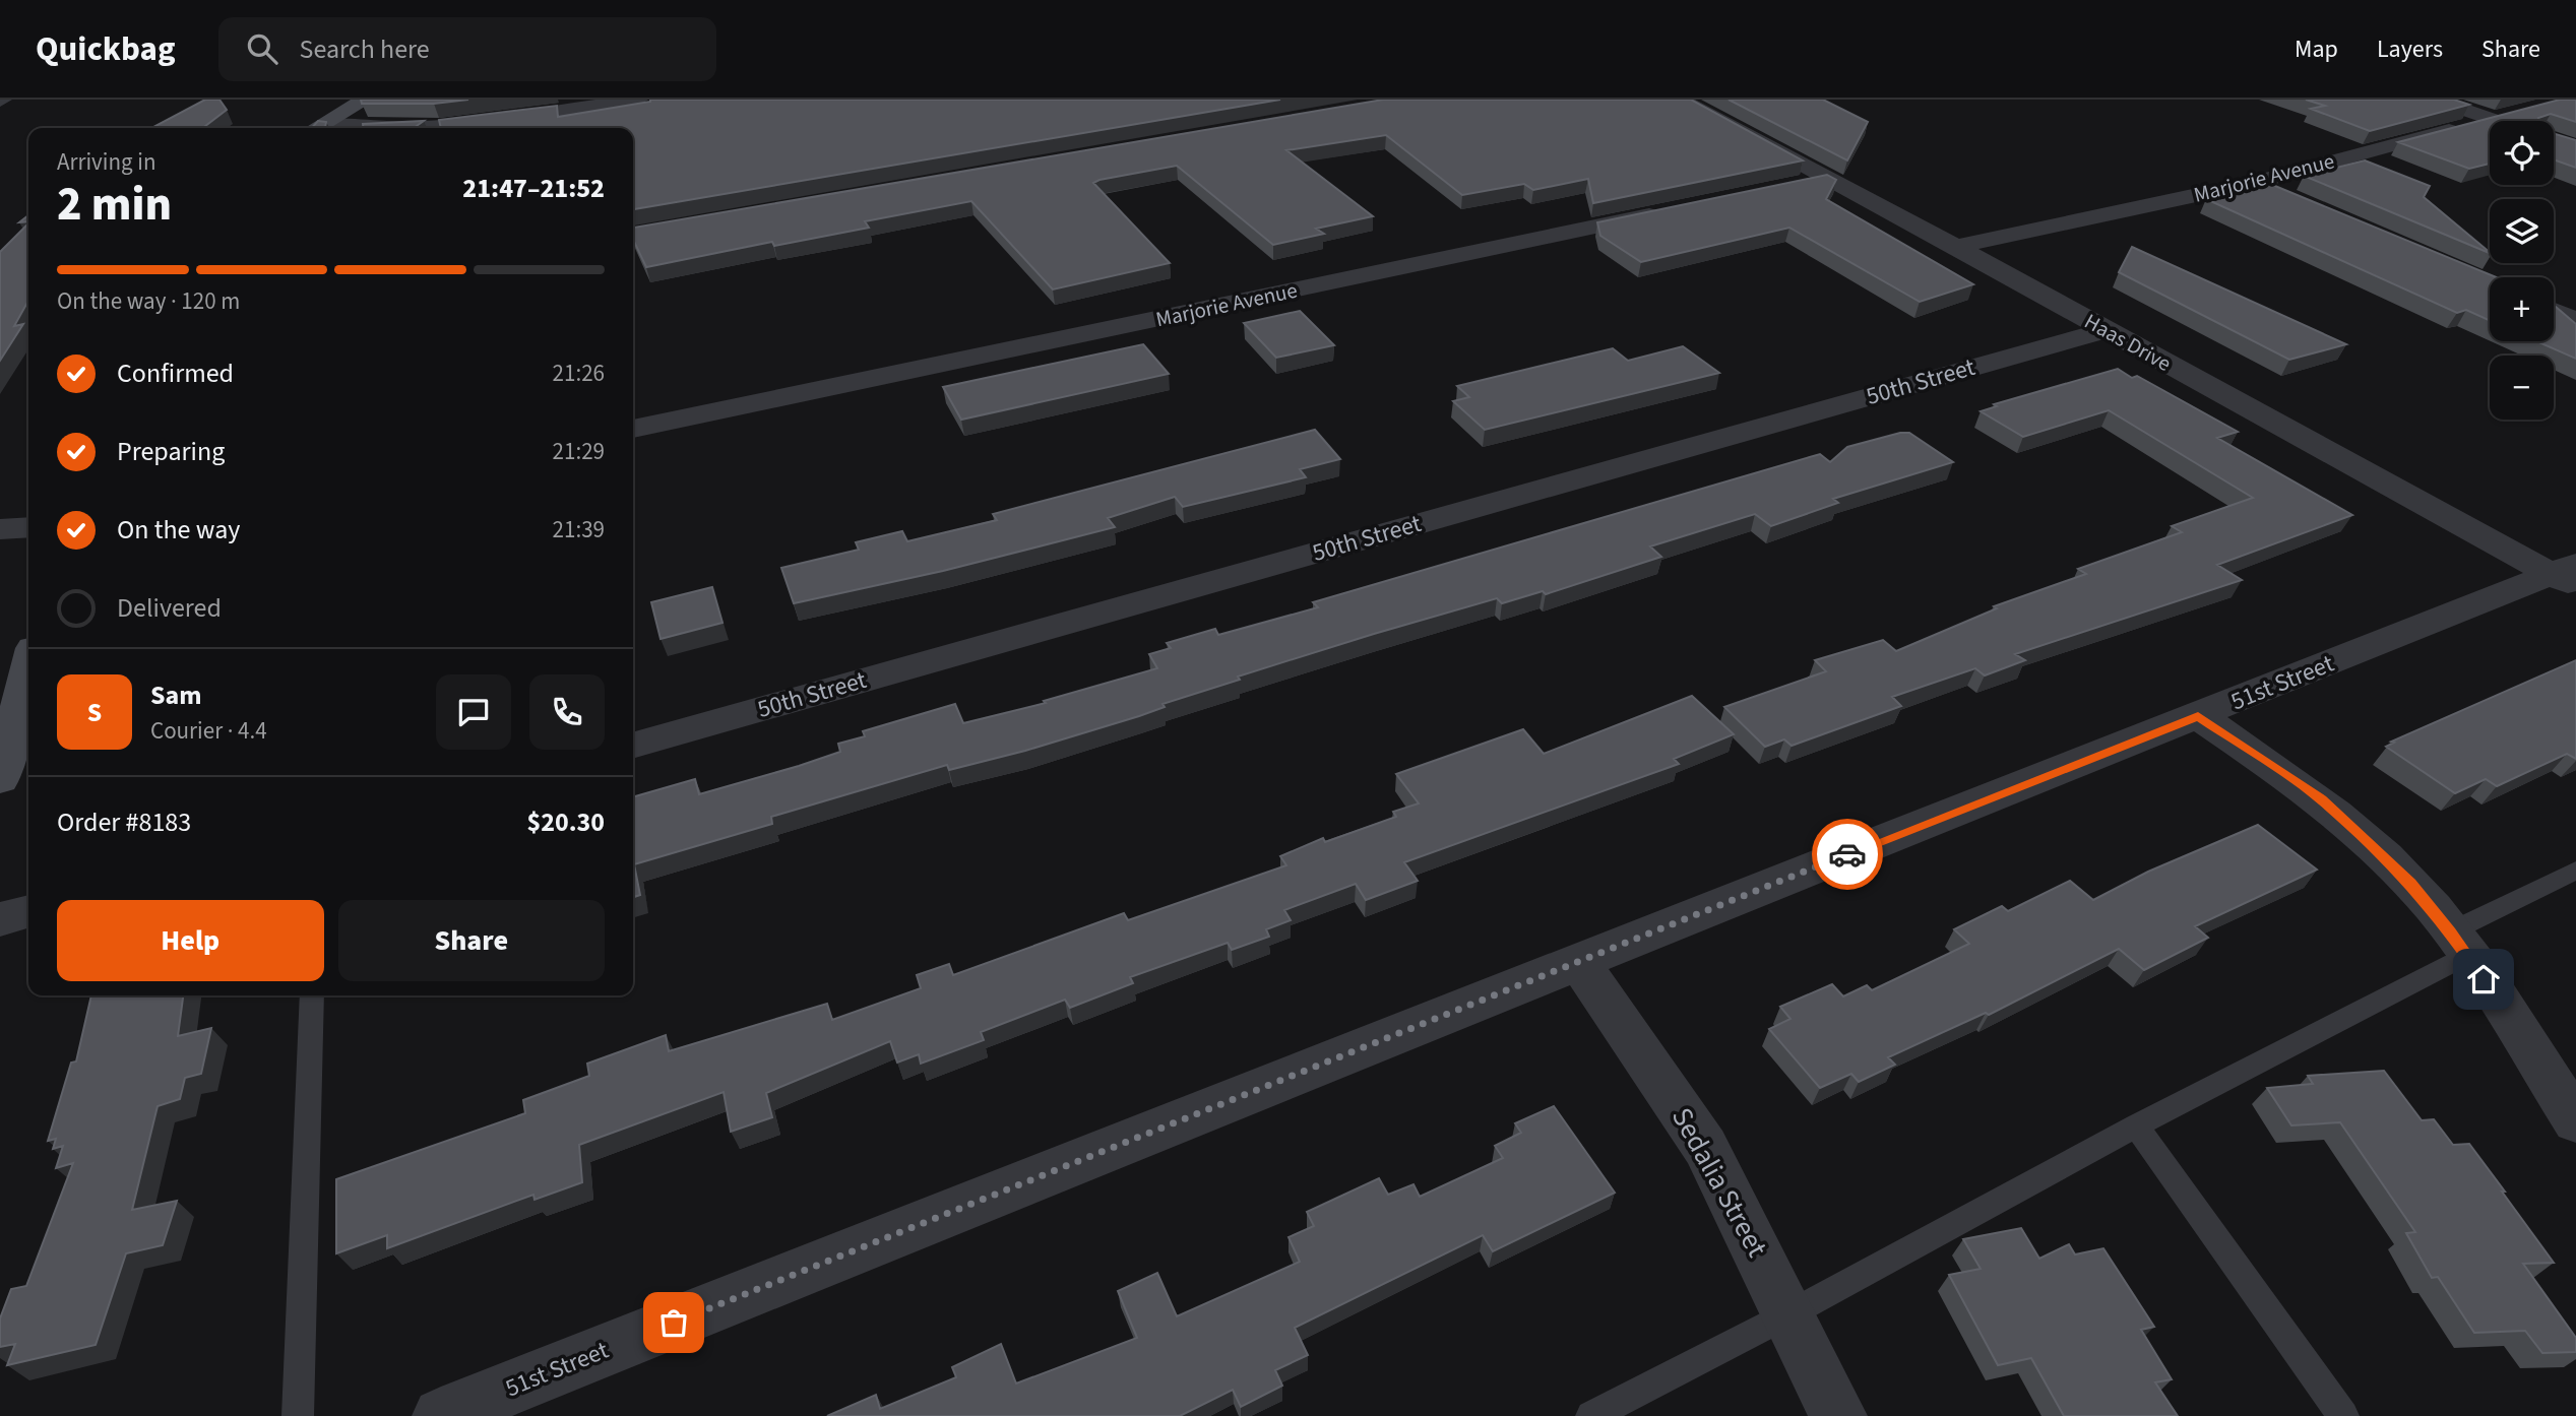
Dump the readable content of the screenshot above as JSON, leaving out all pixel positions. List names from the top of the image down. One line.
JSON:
{"streets":{"street":["Marjorie Avenue","Haas Drive","50th Street","51st Street","Sedalia Street"]},"crossings":[["Marjorie Avenue","Haas Drive"],["Haas Drive","50th Street"],["Haas Drive","51st Street"],["51st Street","Sedalia Street"]],"page":{"header":"Quickbag","search":"Search here","nav":["Map","Layers","Share"],"map_buttons":["+","−"],"heading":["2 min","Arriving in","21:47–21:52"],"panel":["Sam","Courier · 4.4","Order #8183","$20.30"],"bar":"On the way · 120 m","list":[["Confirmed","21:26"],["Preparing","21:29"],["On the way","21:39"],"Delivered"],"round":"S","buttons":["Help","Share"]}}
